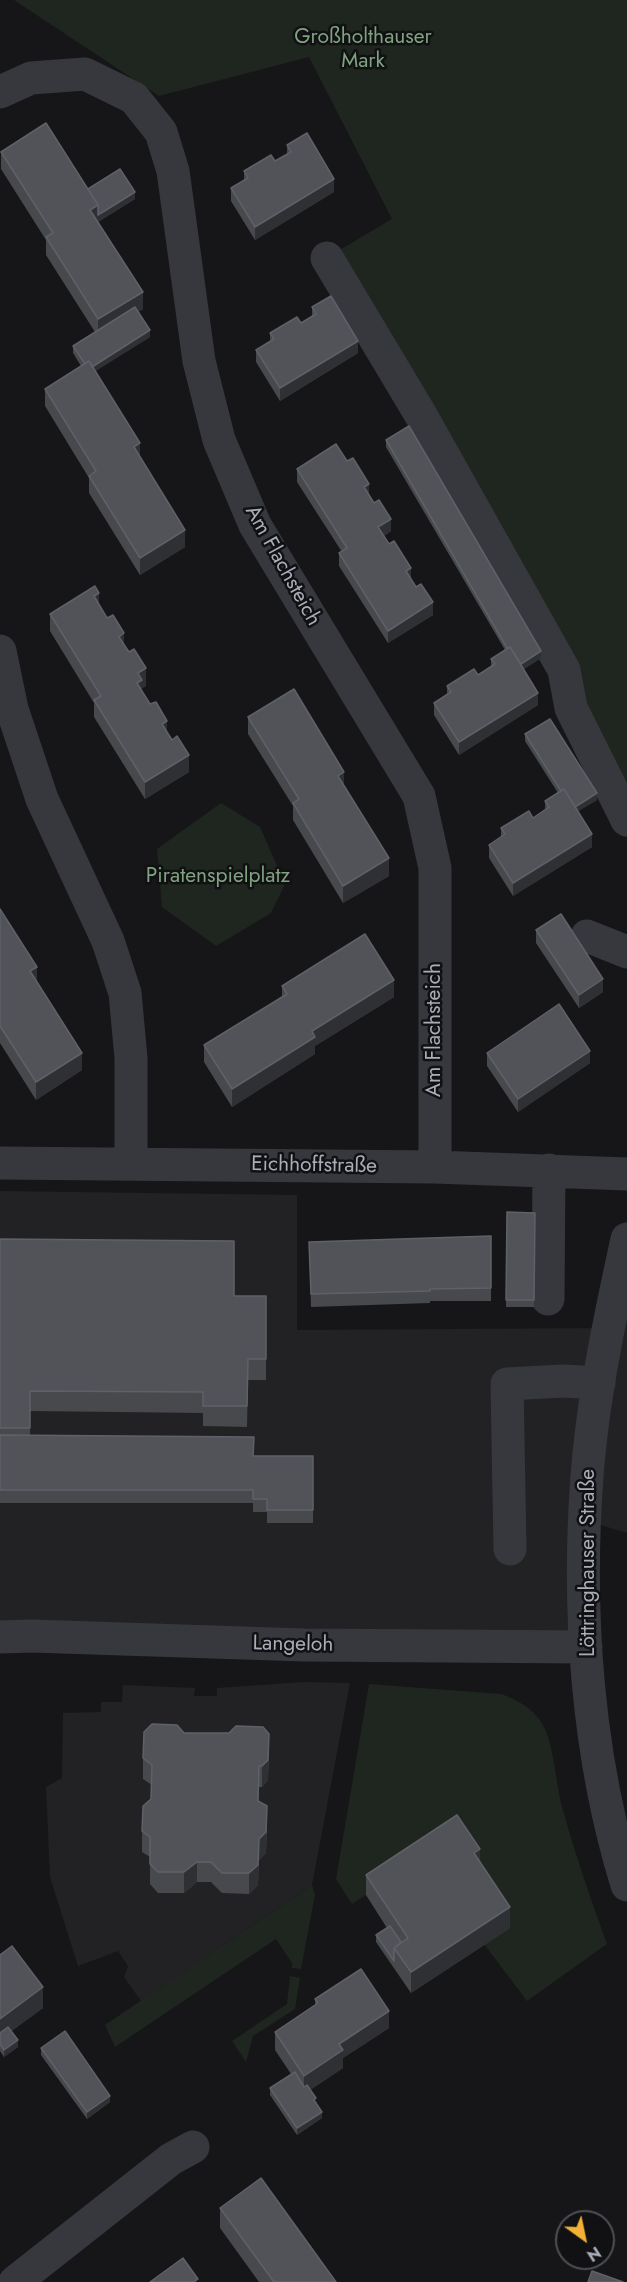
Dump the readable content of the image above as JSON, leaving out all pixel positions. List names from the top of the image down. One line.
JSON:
{"streets":{"street":["Am Flachsteich","Eichhoffstraße","Löttringhauser Straße","Langeloh"]},"crossings":[["Am Flachsteich","Eichhoffstraße"],["Löttringhauser Straße","Langeloh"]],"parks":["Großholthauser Mark","Piratenspielplatz"],"north":"bottom right"}
